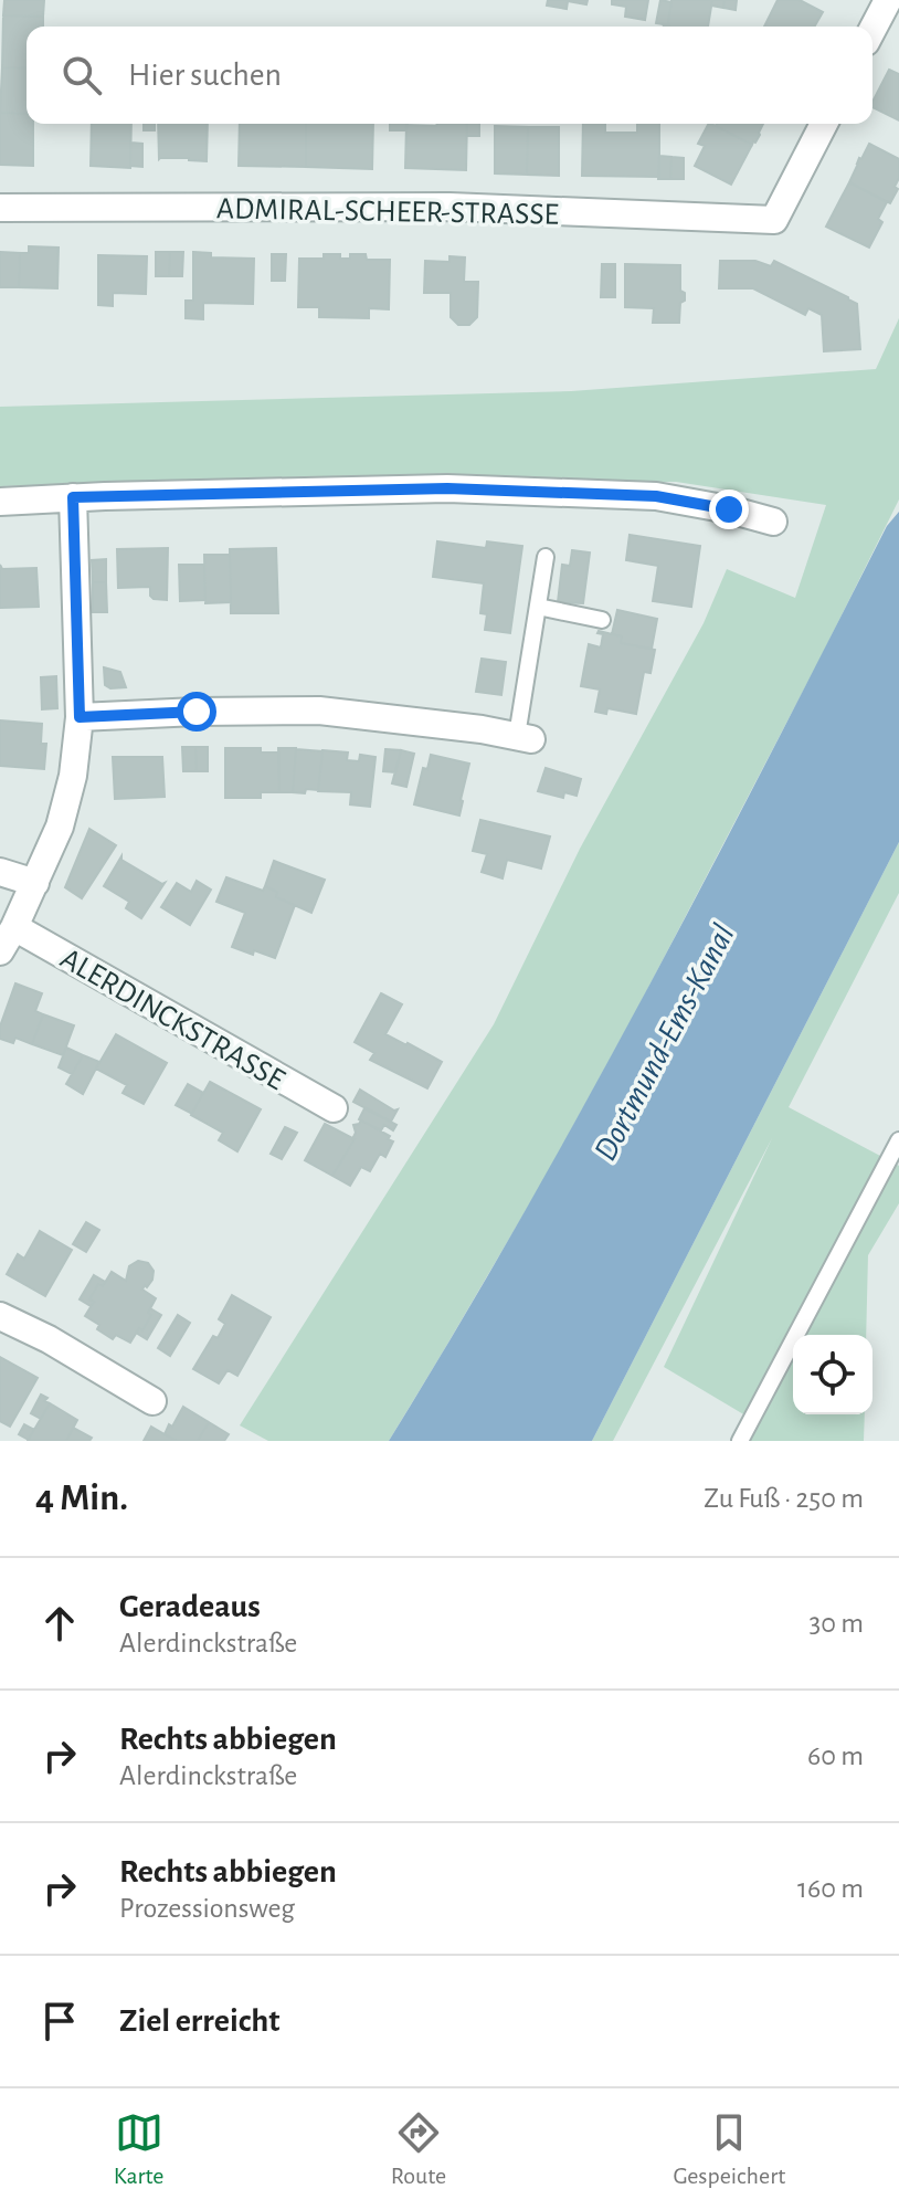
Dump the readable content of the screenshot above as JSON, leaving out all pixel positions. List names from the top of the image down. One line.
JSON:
{"streets":{"street":["ADMIRAL-SCHEER-STRASSE","ALERDINCKSTRASSE"]},"water":["Dortmund-Ems-Kanal"],"page":{"search":"Hier suchen","heading":["4 Min.","Zu Fuß · 250 m"],"list":[["Geradeaus","Alerdinckstraße","30 m"],["Rechts abbiegen","Alerdinckstraße","60 m"],["Rechts abbiegen","Prozessionsweg","160 m"],"Ziel erreicht"],"nav":["Karte","Route","Gespeichert"]}}
